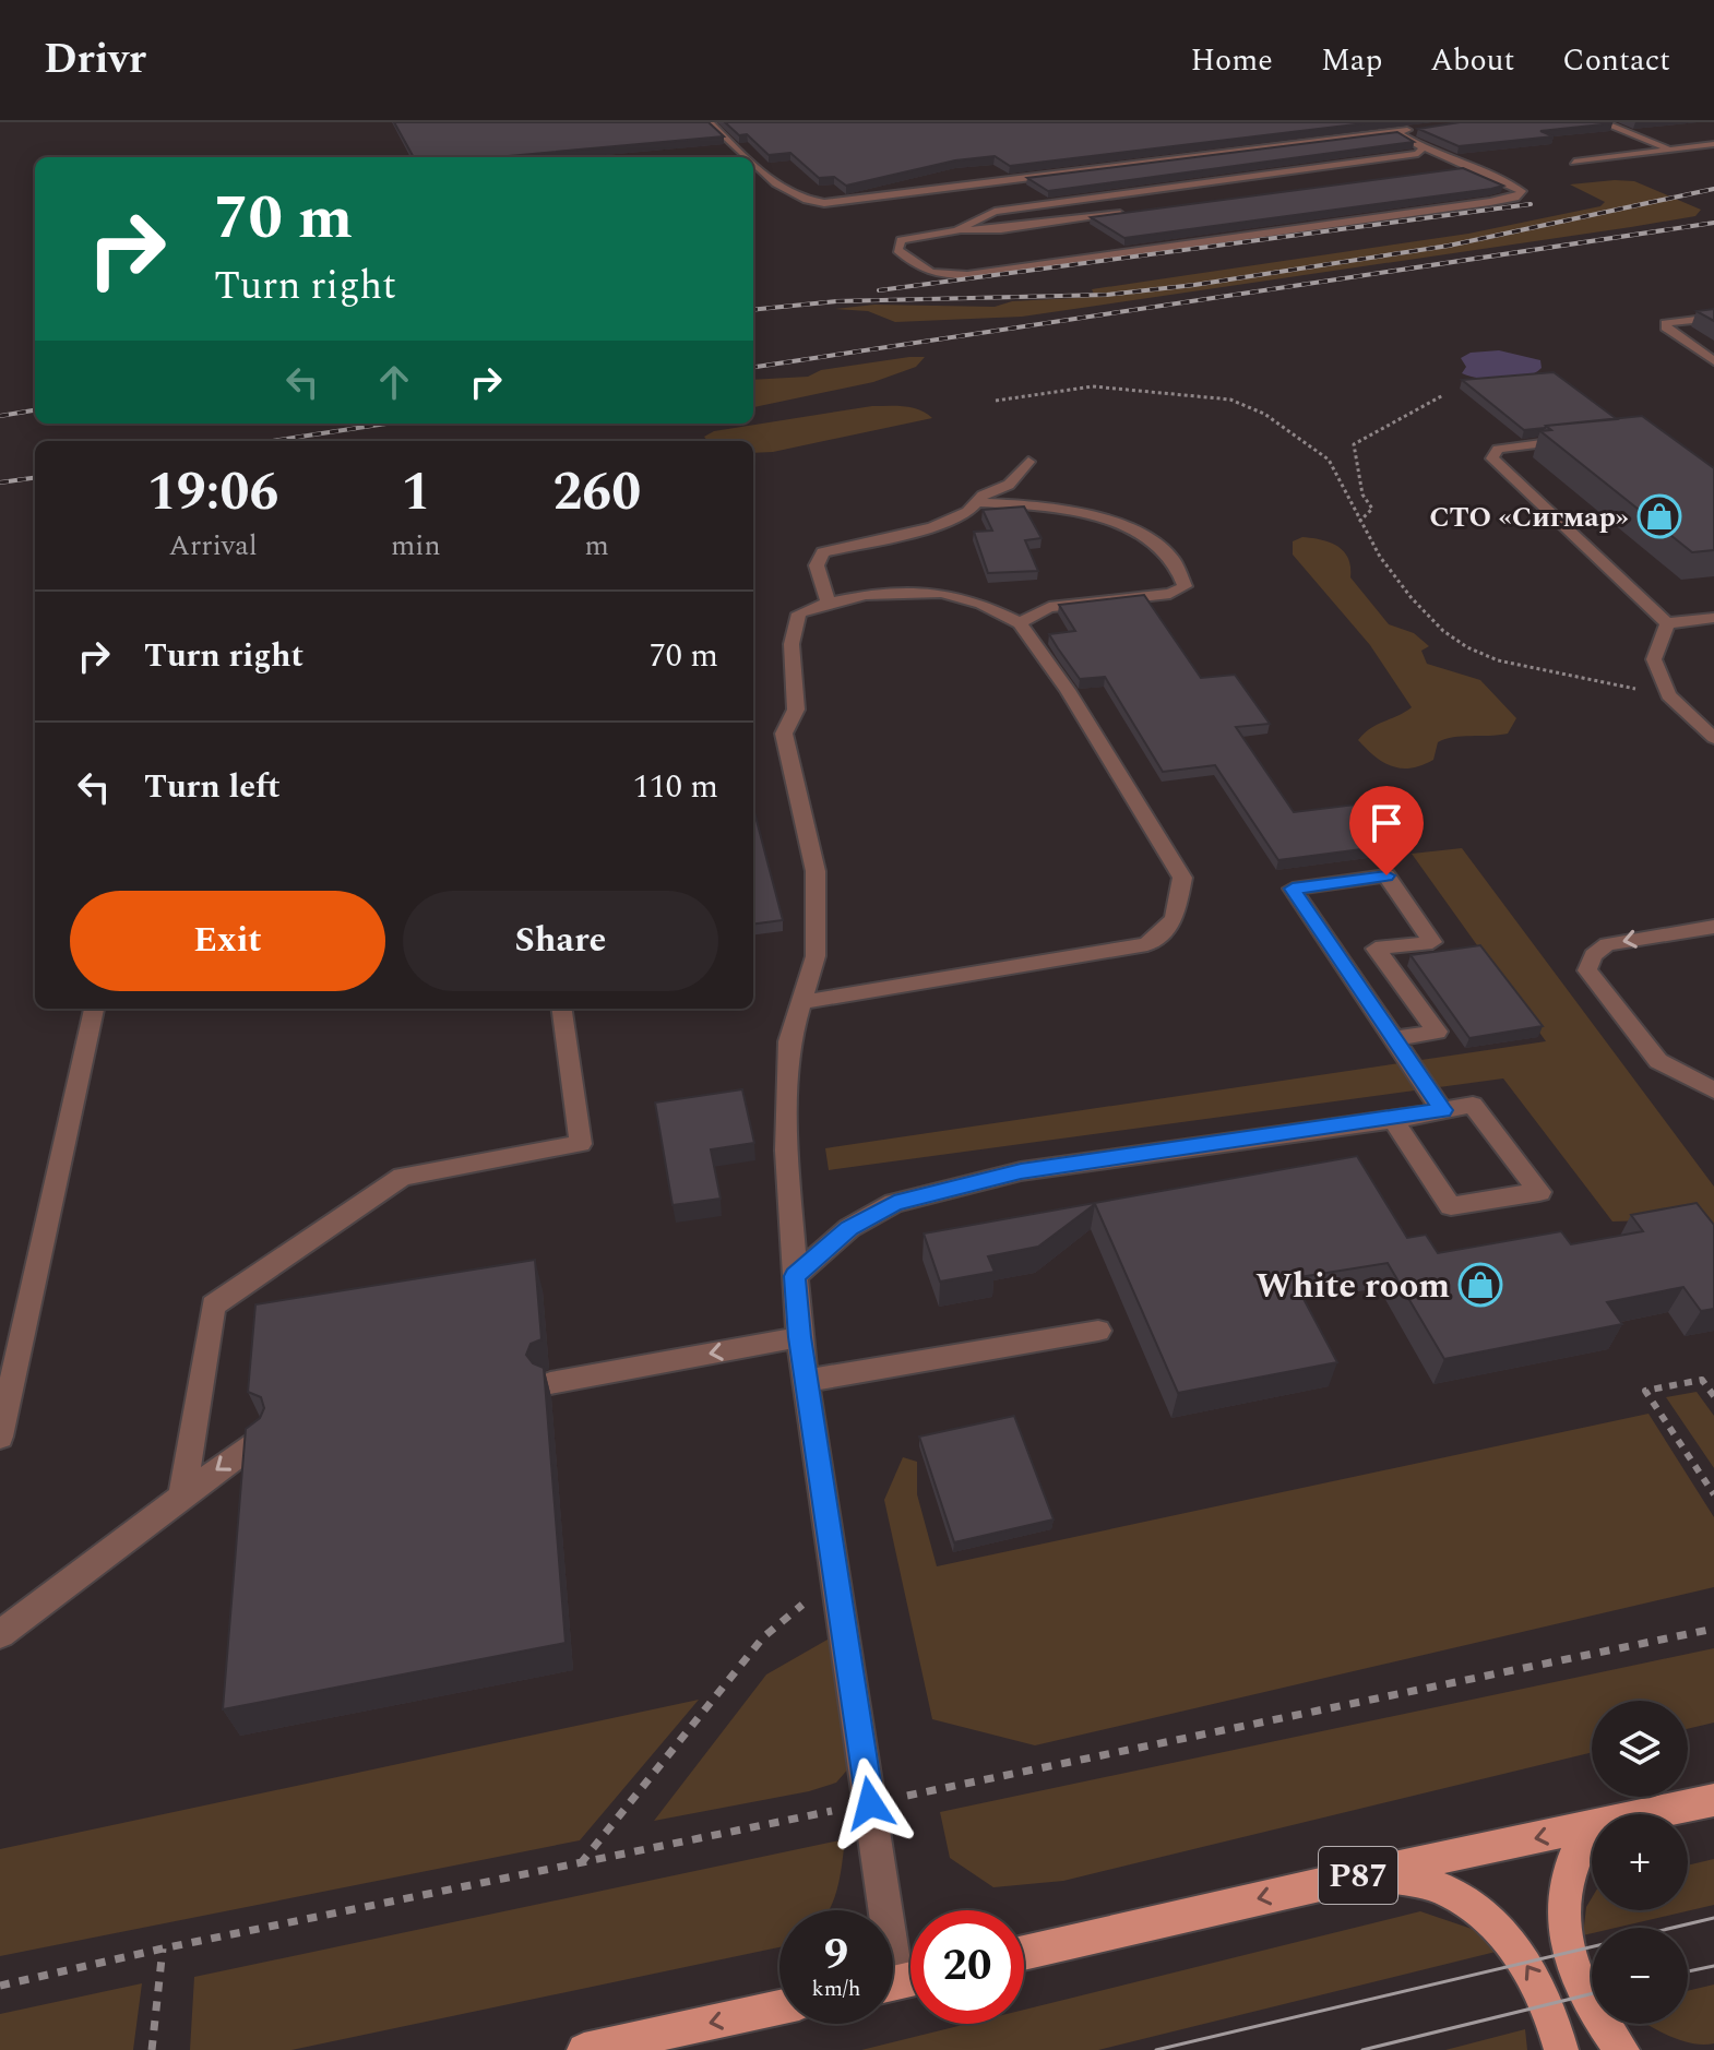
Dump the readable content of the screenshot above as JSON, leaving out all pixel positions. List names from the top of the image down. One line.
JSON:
{"streets":{"main road":["Р87"]},"places":{"shop":["СТО «Сигмар»","White room"]},"page":{"header":"Drivr","nav":["Home","Map","About","Contact"],"turn":["70 m","Turn right"],"eta":["19:06","Arrival","1","min","260","m"],"list":[{"name":"Turn right","value":"70 m"},{"name":"Turn left","value":"110 m"}],"buttons":["Exit","Share"],"map_buttons":["+","−"],"speed":"9 km/h","limit":"20"}}
